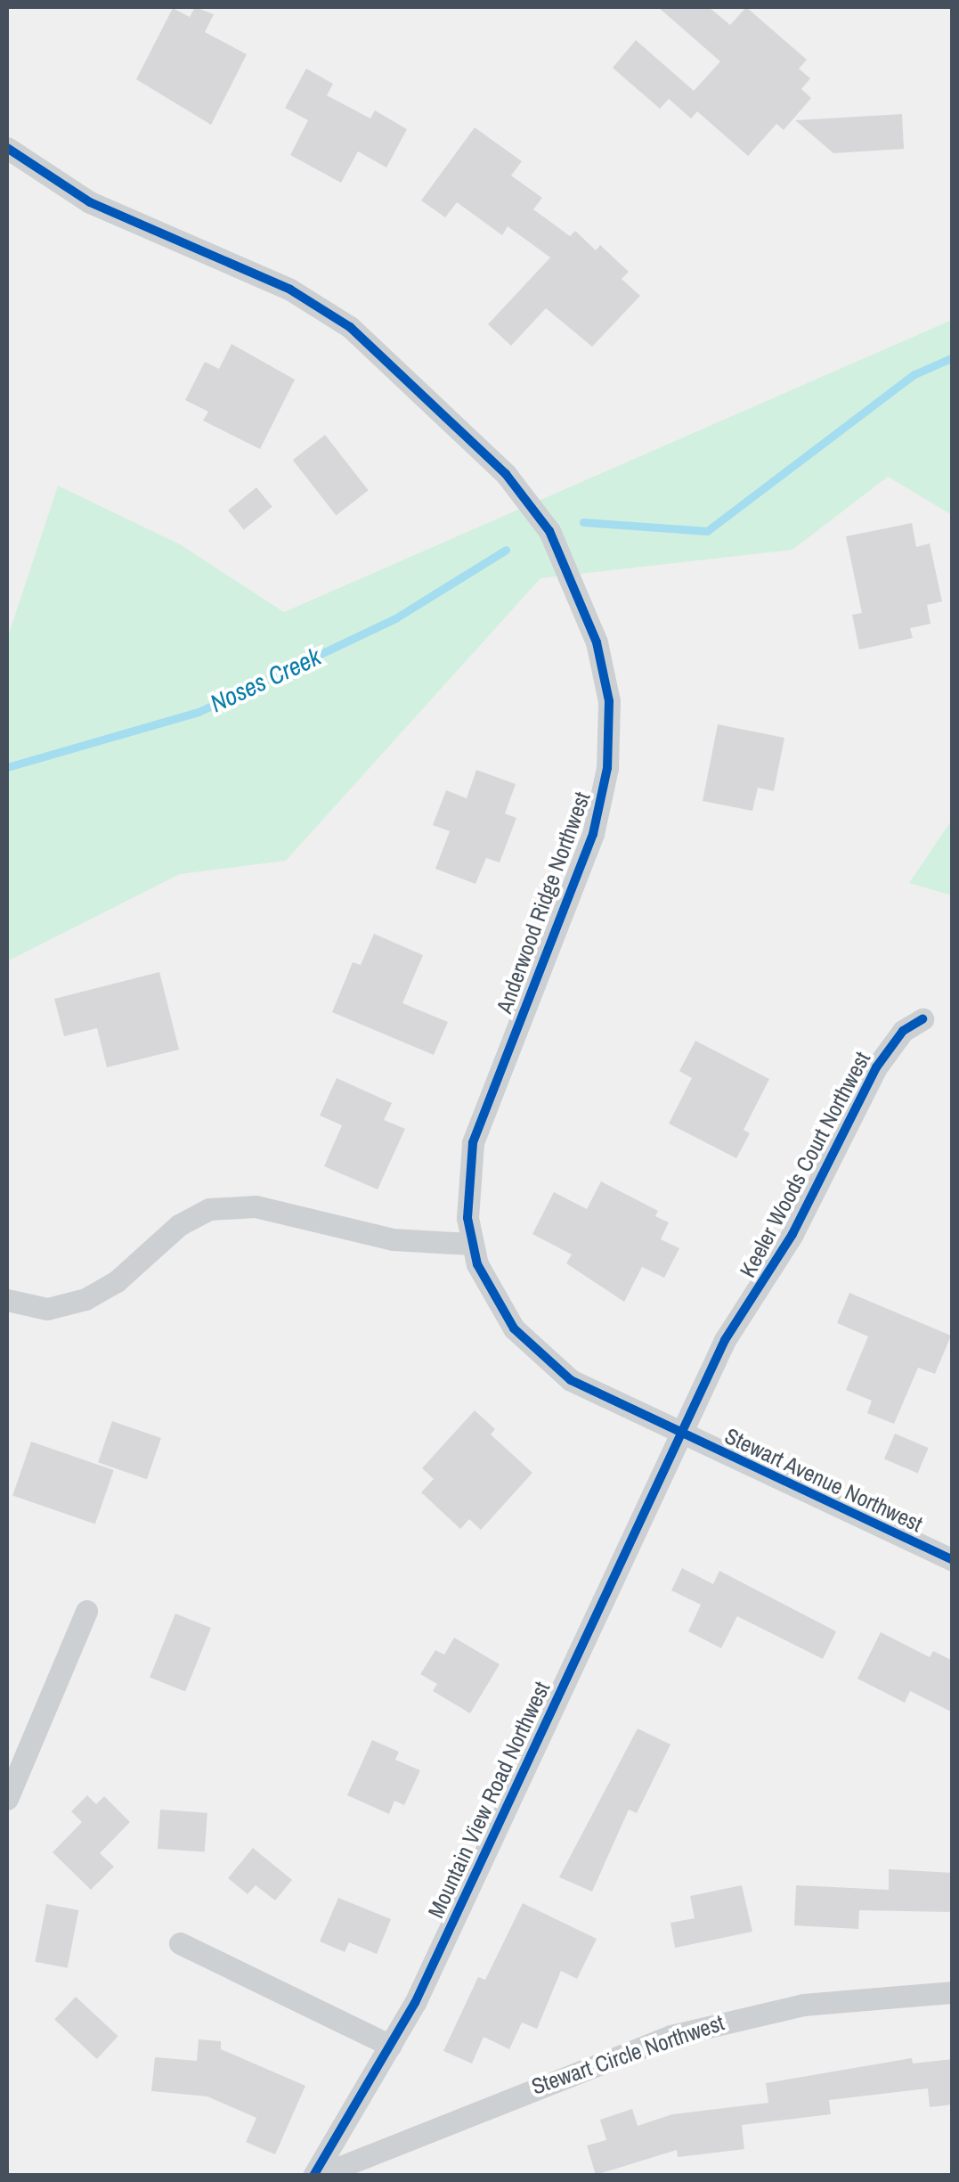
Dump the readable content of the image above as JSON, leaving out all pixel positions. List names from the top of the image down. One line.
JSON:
{"streets":{"street":["Anderwood Ridge Northwest","Keeler Woods Court Northwest","Stewart Avenue Northwest","Mountain View Road Northwest","Stewart Circle Northwest"]},"crossings":[["Anderwood Ridge Northwest","Keeler Woods Court Northwest"],["Anderwood Ridge Northwest","Stewart Avenue Northwest"],["Anderwood Ridge Northwest","Mountain View Road Northwest"],["Keeler Woods Court Northwest","Stewart Avenue Northwest"],["Keeler Woods Court Northwest","Mountain View Road Northwest"],["Stewart Avenue Northwest","Mountain View Road Northwest"],["Mountain View Road Northwest","Stewart Circle Northwest"]],"water":["Noses Creek"]}
